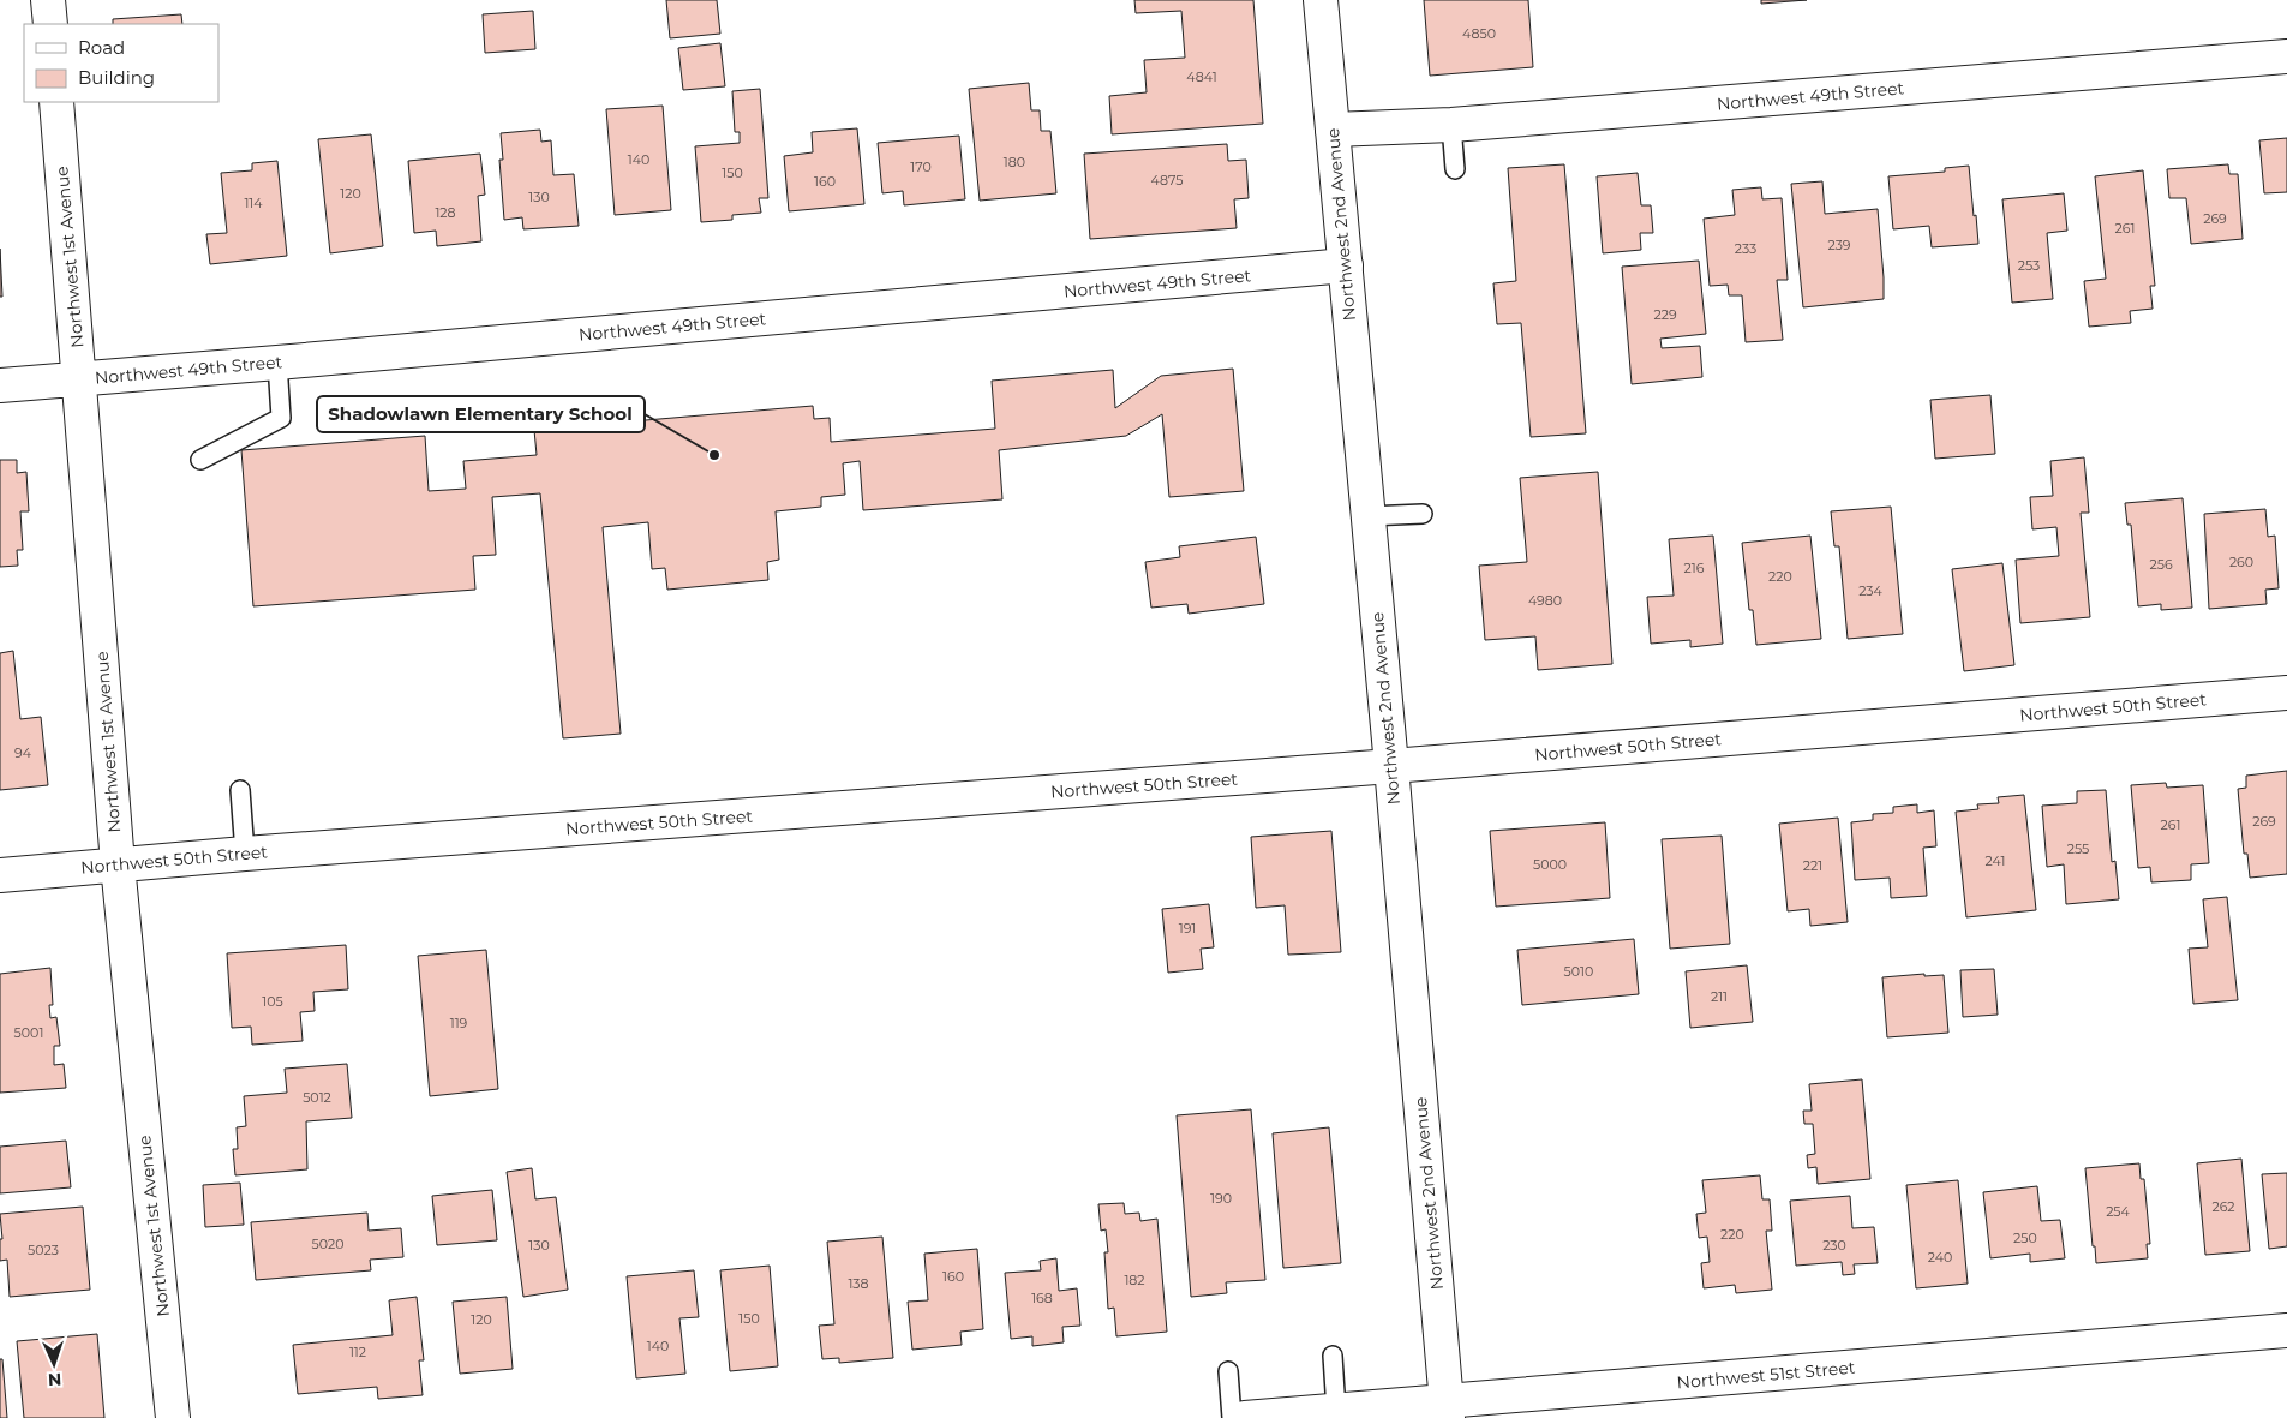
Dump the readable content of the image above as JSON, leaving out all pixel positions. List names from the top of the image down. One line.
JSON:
{"streets":{"street":["Northwest 49th Street","Northwest 2nd Avenue","Northwest 1st Avenue","Northwest 50th Street","Northwest 51st Street"]},"crossings":[["Northwest 49th Street","Northwest 2nd Avenue"],["Northwest 49th Street","Northwest 1st Avenue"],["Northwest 2nd Avenue","Northwest 50th Street"],["Northwest 2nd Avenue","Northwest 51st Street"],["Northwest 1st Avenue","Northwest 50th Street"]],"places":["Shadowlawn Elementary School"],"house_numbers":["4850","4841","140","180","170","150","4875","160","120","130","114","128","269","261","239","233","253","229","260","256","216","220","234","4980","94","269","261","255","241","5000","221","191","5010","211","105","119","5001","5012","190","262","254","220","250","5020","130","230","5023","240","160","182","138","168","150","120","140","112"],"legend":["Road","Building"],"north":"bottom"}
